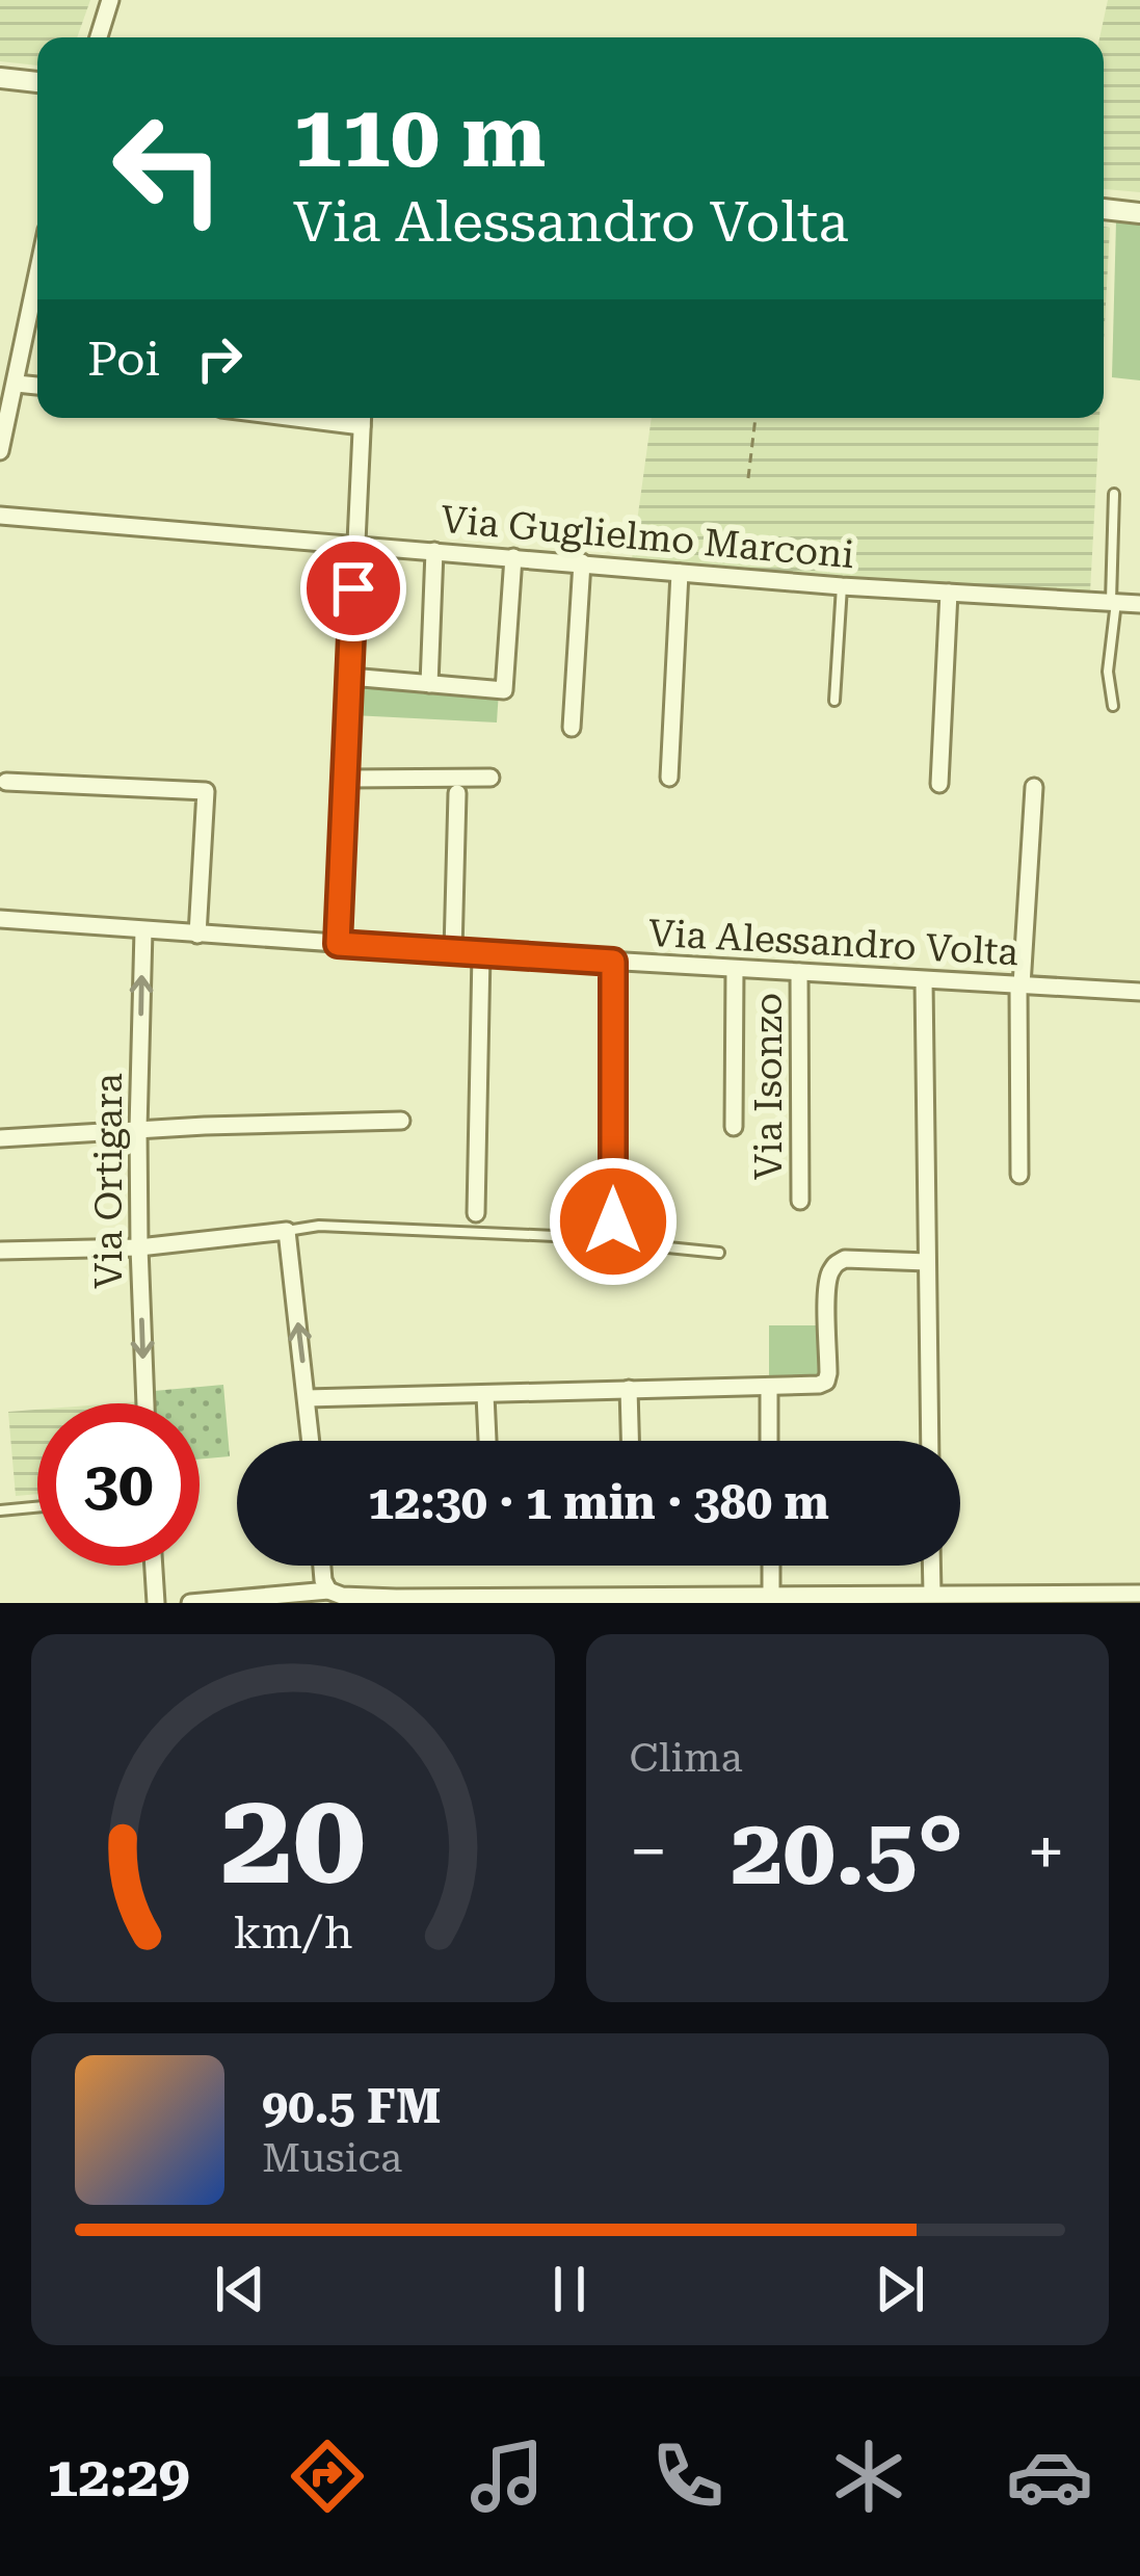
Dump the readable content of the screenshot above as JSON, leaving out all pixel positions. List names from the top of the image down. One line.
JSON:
{"streets":{"street":["Via Guglielmo Marconi","Via Alessandro Volta","Via Isonzo","Via Ortigara"]},"crossings":[["Via Alessandro Volta","Via Isonzo"],["Via Alessandro Volta","Via Ortigara"]],"page":{"turn":["110 m","Via Alessandro Volta"],"then":"Poi","limit":"30","trip":"12:30 · 1 min · 380 m","tile":"Clima","heat":["−","20.5°","+"],"song":["90.5 FM","Musica"],"tabs":"12:29","gauge":["20","km/h"]}}
